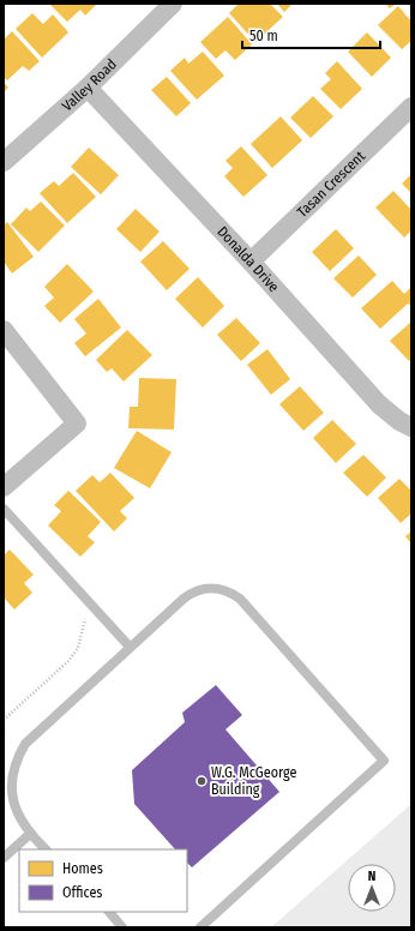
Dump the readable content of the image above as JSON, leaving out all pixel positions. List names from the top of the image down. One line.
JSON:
{"streets":{"street":["Valley Road","Tasan Crescent","Donalda Drive"]},"crossings":[["Valley Road","Donalda Drive"],["Tasan Crescent","Donalda Drive"]],"places":["W.G. McGeorge Building"],"legend":["Homes","Offices"],"scale_bar":"50 m","north":"top"}
